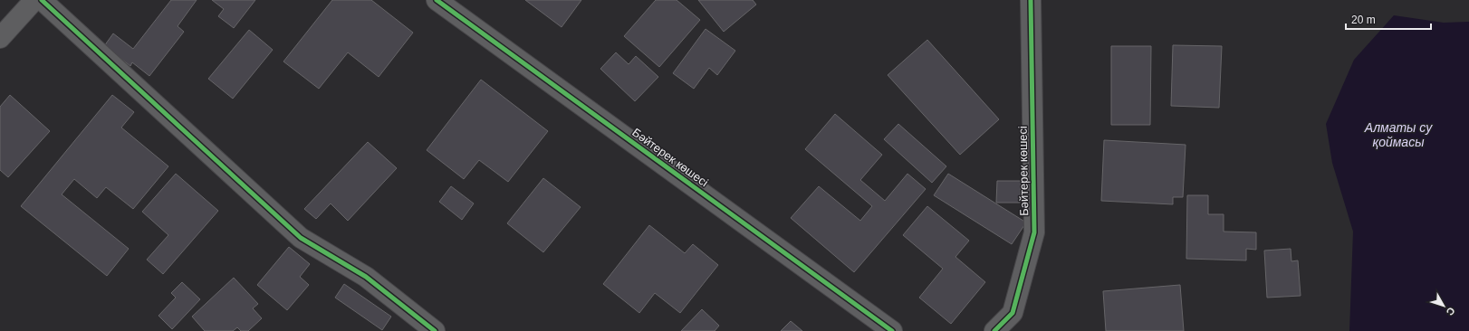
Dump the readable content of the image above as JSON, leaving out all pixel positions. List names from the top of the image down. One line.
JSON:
{"streets":{"street":["Бәйтерек көшесі"]},"water":["Алматы су қоймасы"],"scale_bar":"20 m","north":"bottom right"}
